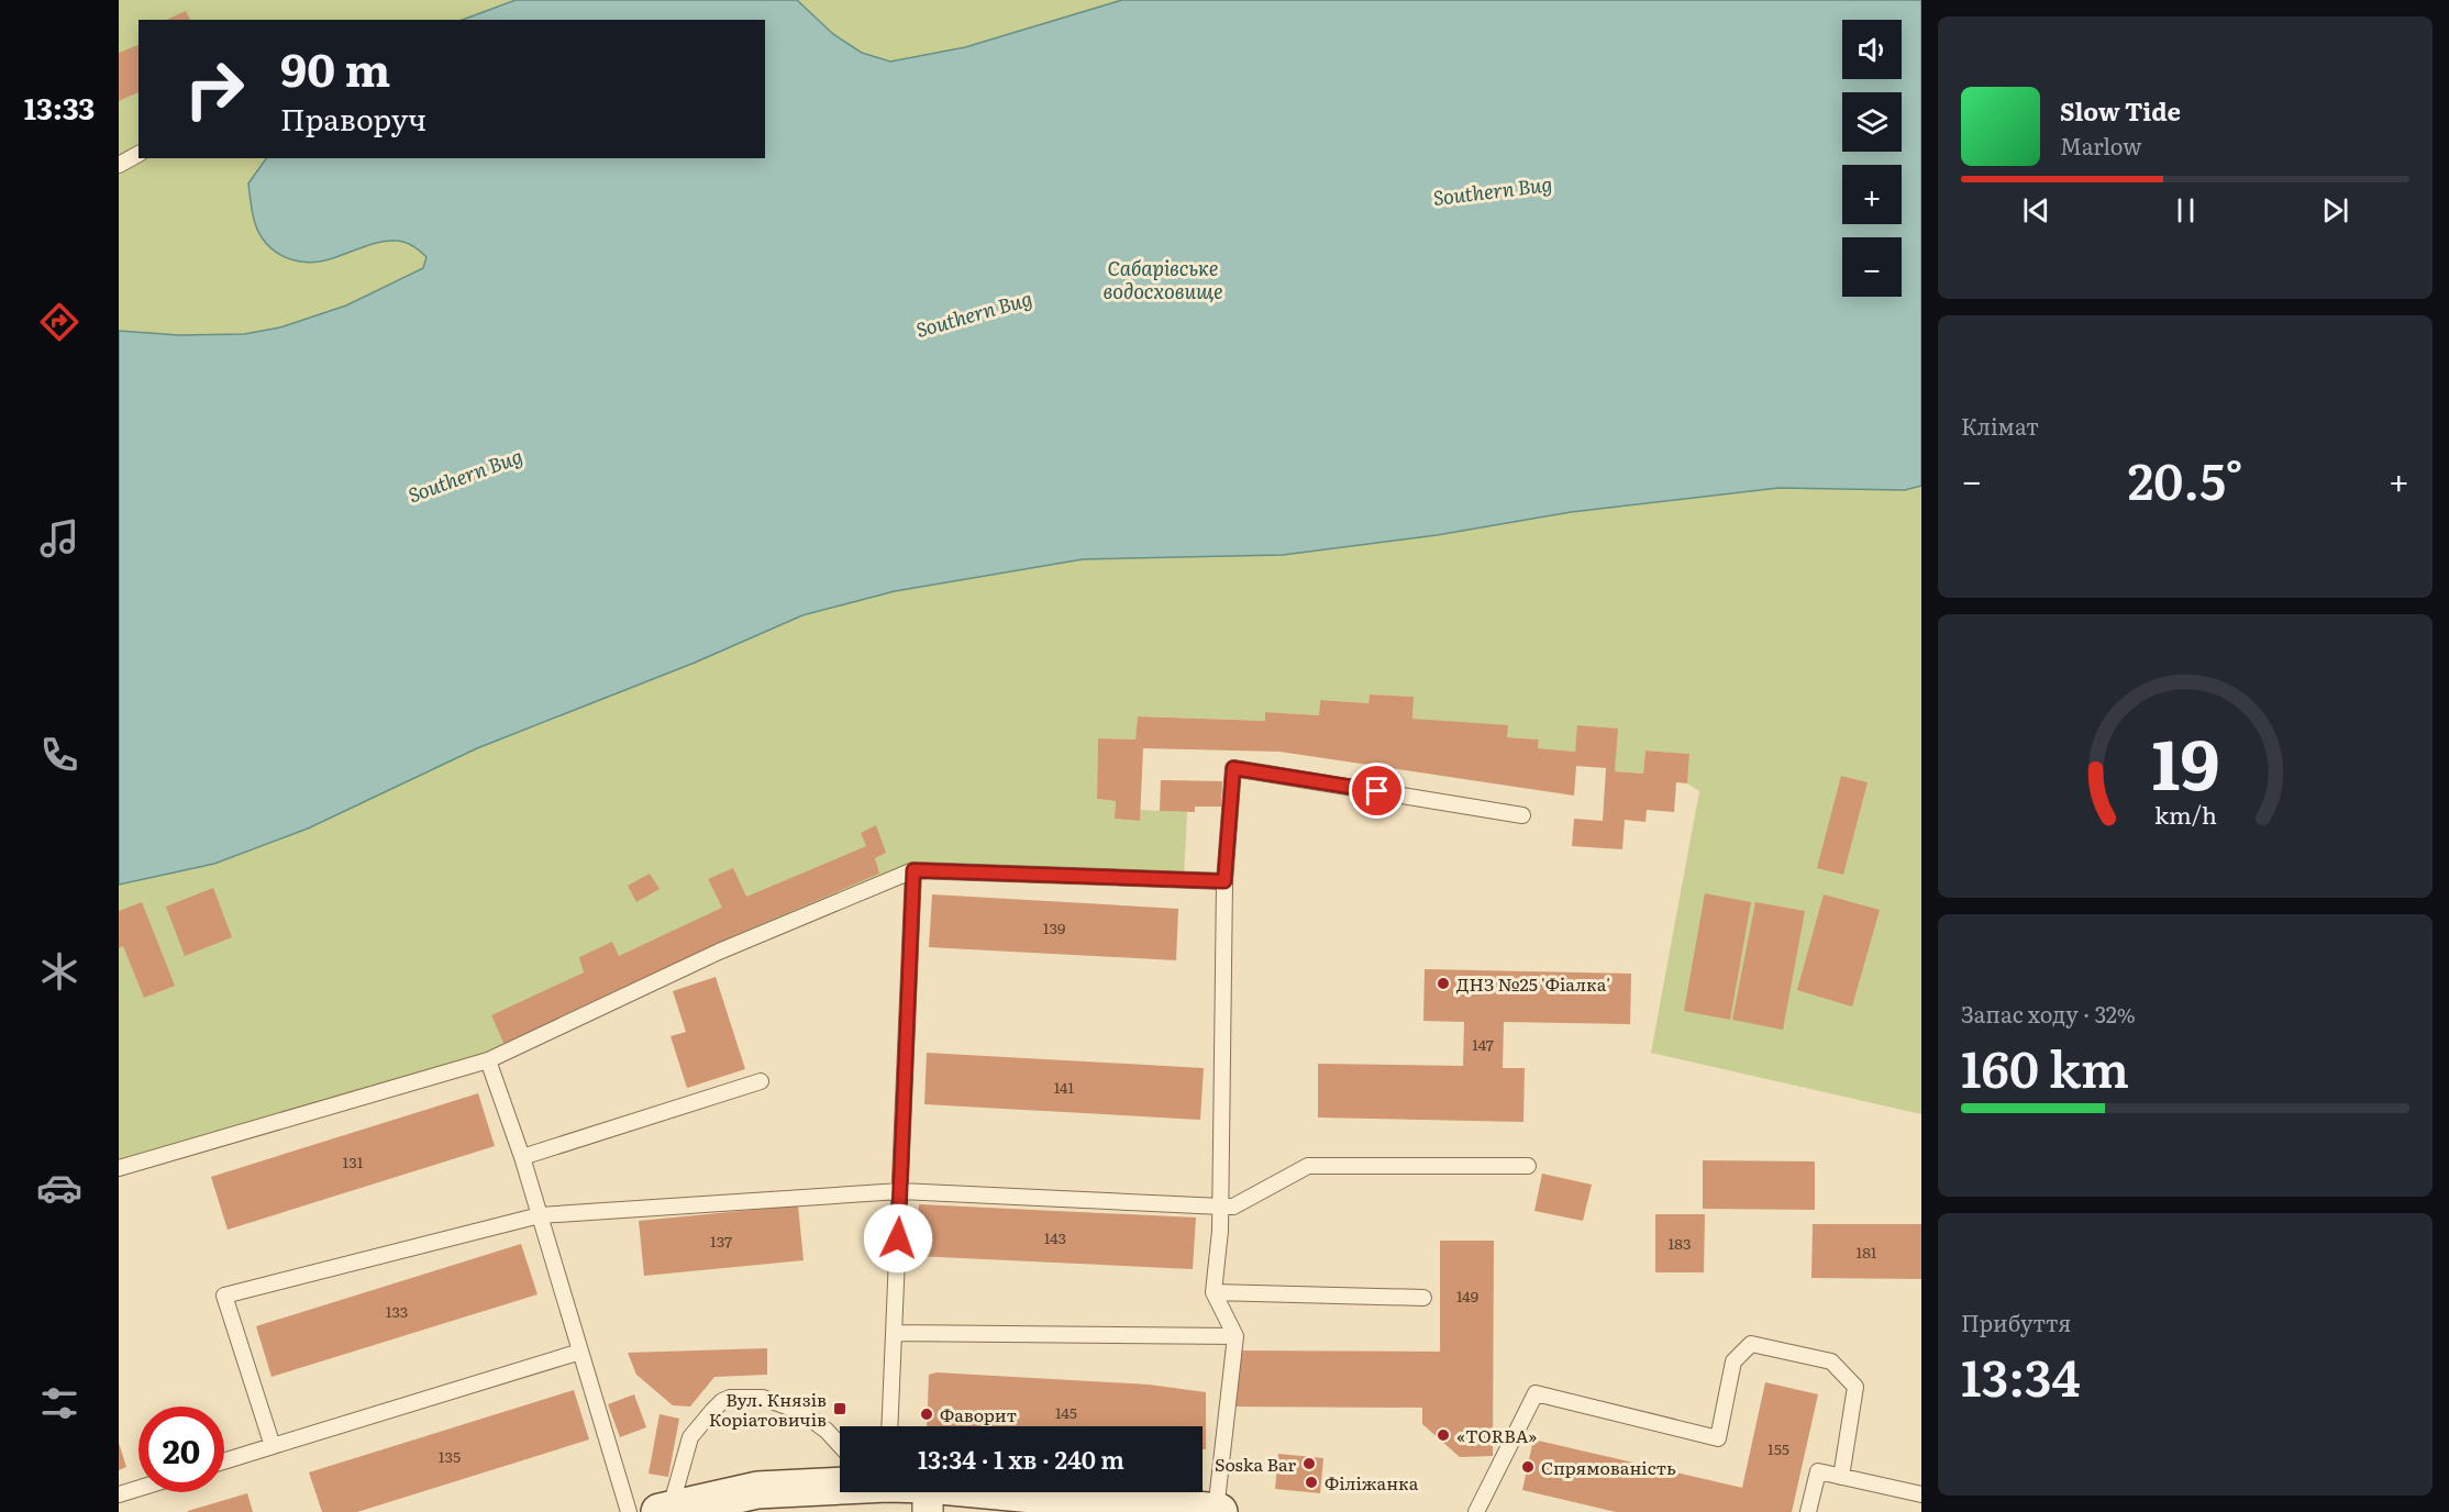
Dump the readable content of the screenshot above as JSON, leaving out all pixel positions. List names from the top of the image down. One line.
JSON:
{"water":["Southern Bug","Сабарівське водосховище"],"places":{"other":["ДНЗ №25 'Фіалка'","Фаворит","«TORBA»","Soska Bar","Спрямованість","Філіжанка"],"transit":["Вул. Князів Коріатовичів"]},"house_numbers":["139","147","141","131","143","137","183","181","149","133","145","155","135"],"page":{"tabs":"13:33","map_buttons":["+","−"],"turn":["90 m","Праворуч"],"song":["Slow Tide","Marlow"],"tile":["Клімат",["Запас ходу · 32%","160 km"],["Прибуття","13:34"]],"heat":["−","20.5°","+"],"limit":"20","trip":"13:34 · 1 хв · 240 m","gauge":["19","km/h"]}}
